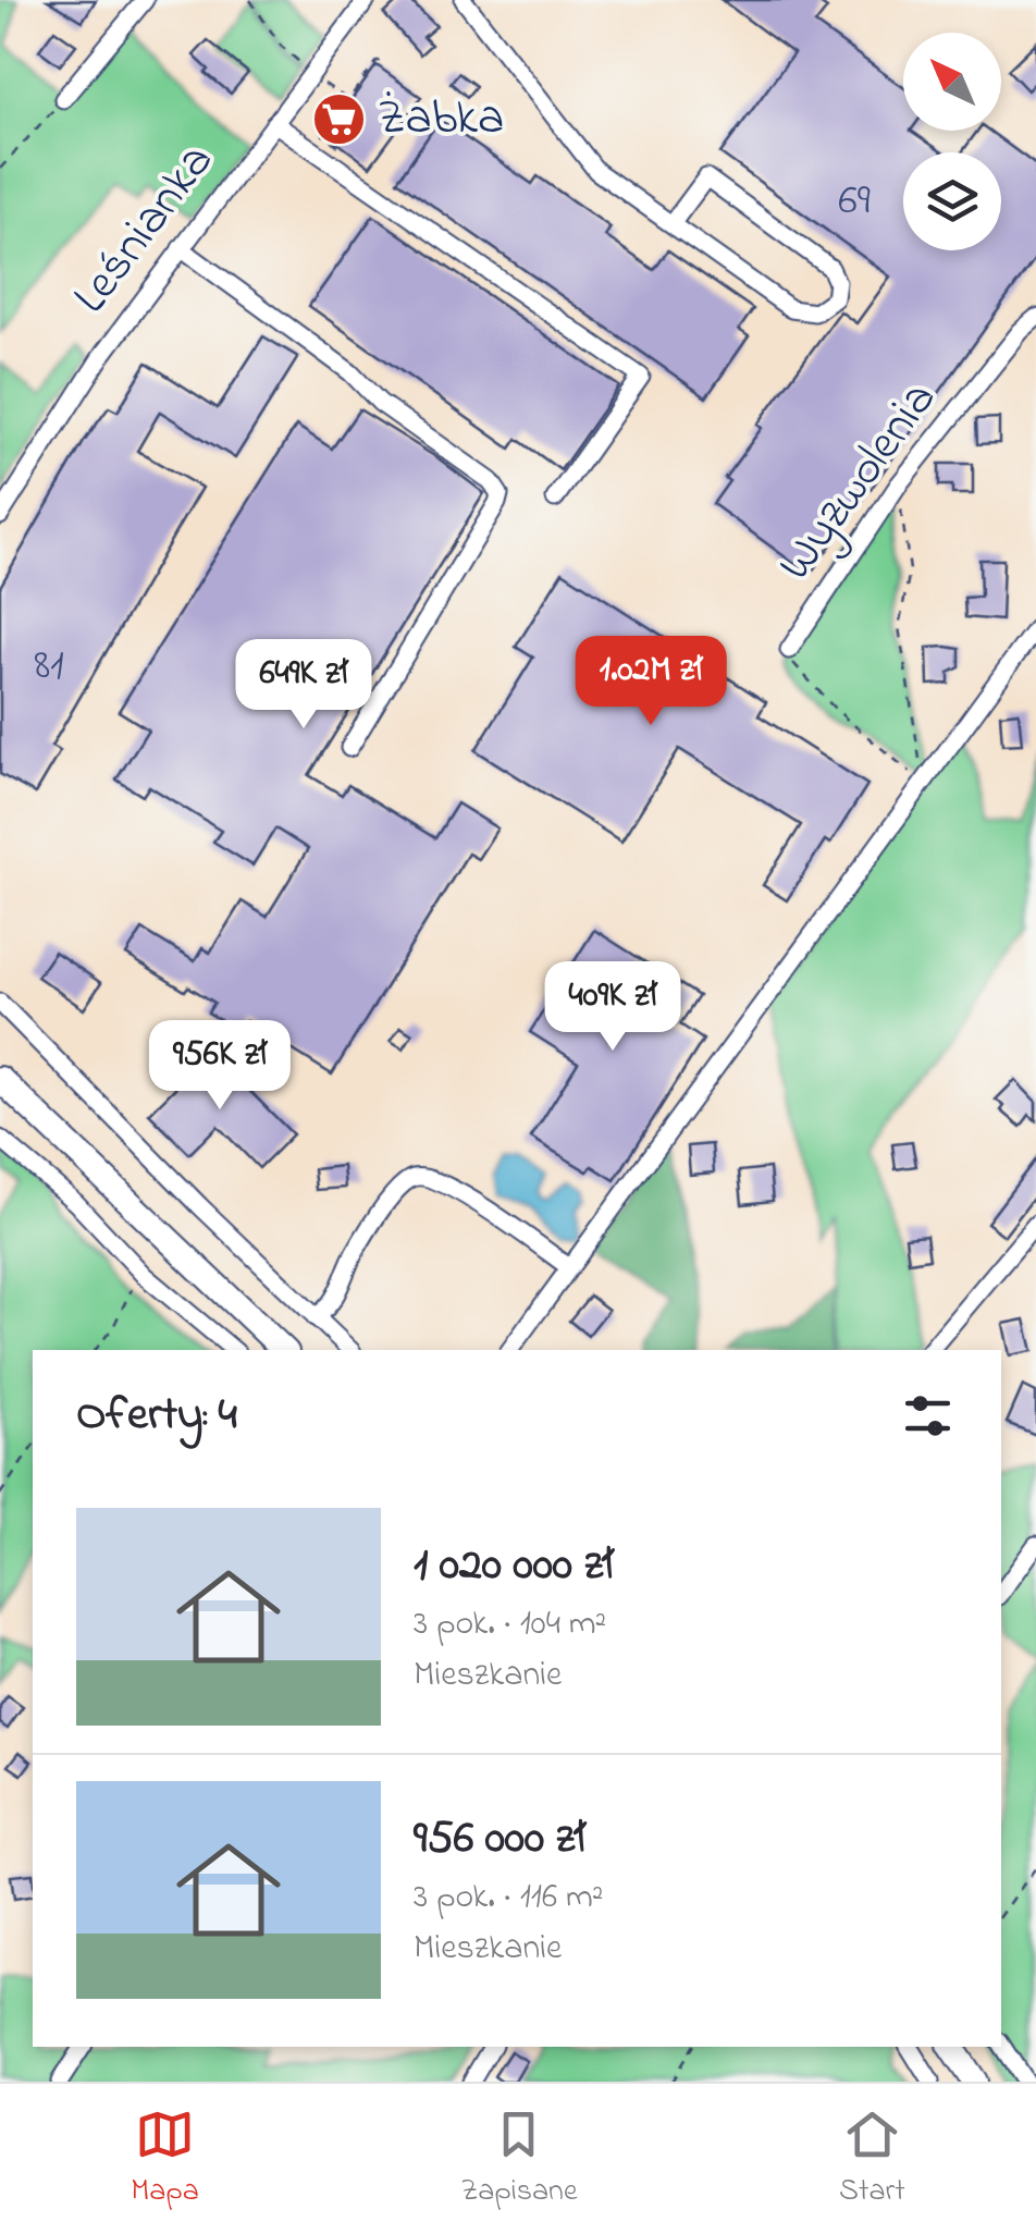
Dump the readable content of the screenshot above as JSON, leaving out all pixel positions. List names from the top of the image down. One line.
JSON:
{"streets":{"street":["Leśnianka","Wyzwolenia"]},"places":{"supermarket":["Żabka"]},"house_numbers":["69","81"],"north":"top left","page":{"price":["1.02M zł","649K zł","409K zł","956K zł"],"heading":"Oferty: 4","list":[{"name":"1 020 000 zł","note":"3 pok. · 104 m² · Mieszkanie"},{"name":"956 000 zł","note":"3 pok. · 116 m² · Mieszkanie"}],"tabs":["Mapa","Zapisane","Start"]}}
